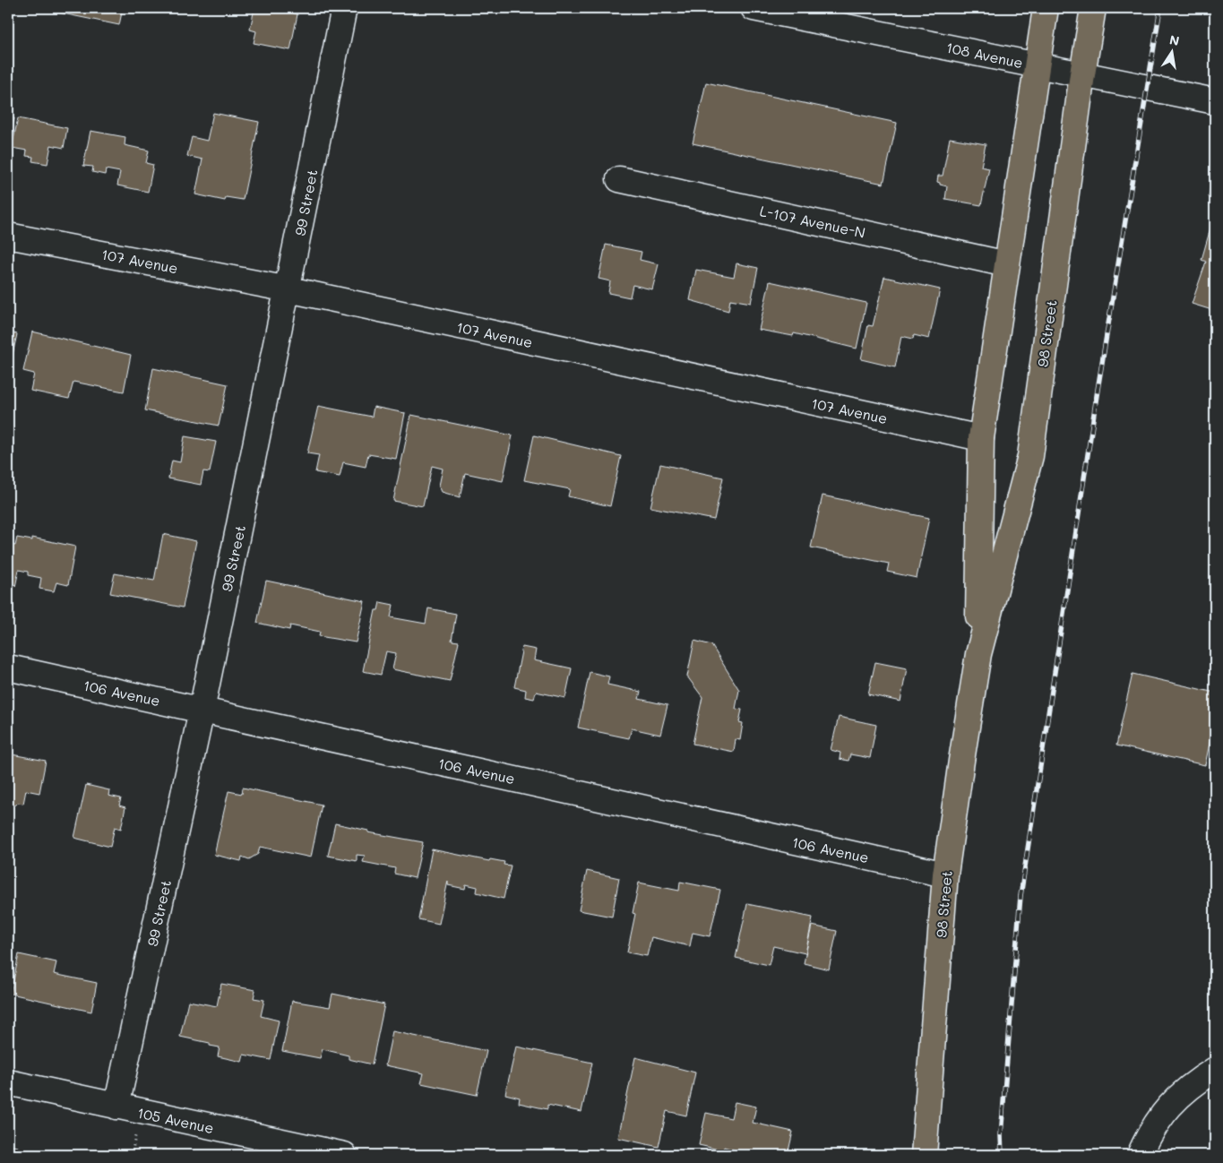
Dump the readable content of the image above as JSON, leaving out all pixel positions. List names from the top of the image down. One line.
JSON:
{"streets":{"main road":["98 Street"],"street":["108 Avenue","99 Street","L-107 Avenue-N","107 Avenue","106 Avenue","105 Avenue"]},"crossings":[["108 Avenue","98 Street"],["99 Street","107 Avenue"],["99 Street","106 Avenue"],["99 Street","105 Avenue"],["L-107 Avenue-N","98 Street"],["107 Avenue","98 Street"],["98 Street","106 Avenue"]],"north":"top"}
